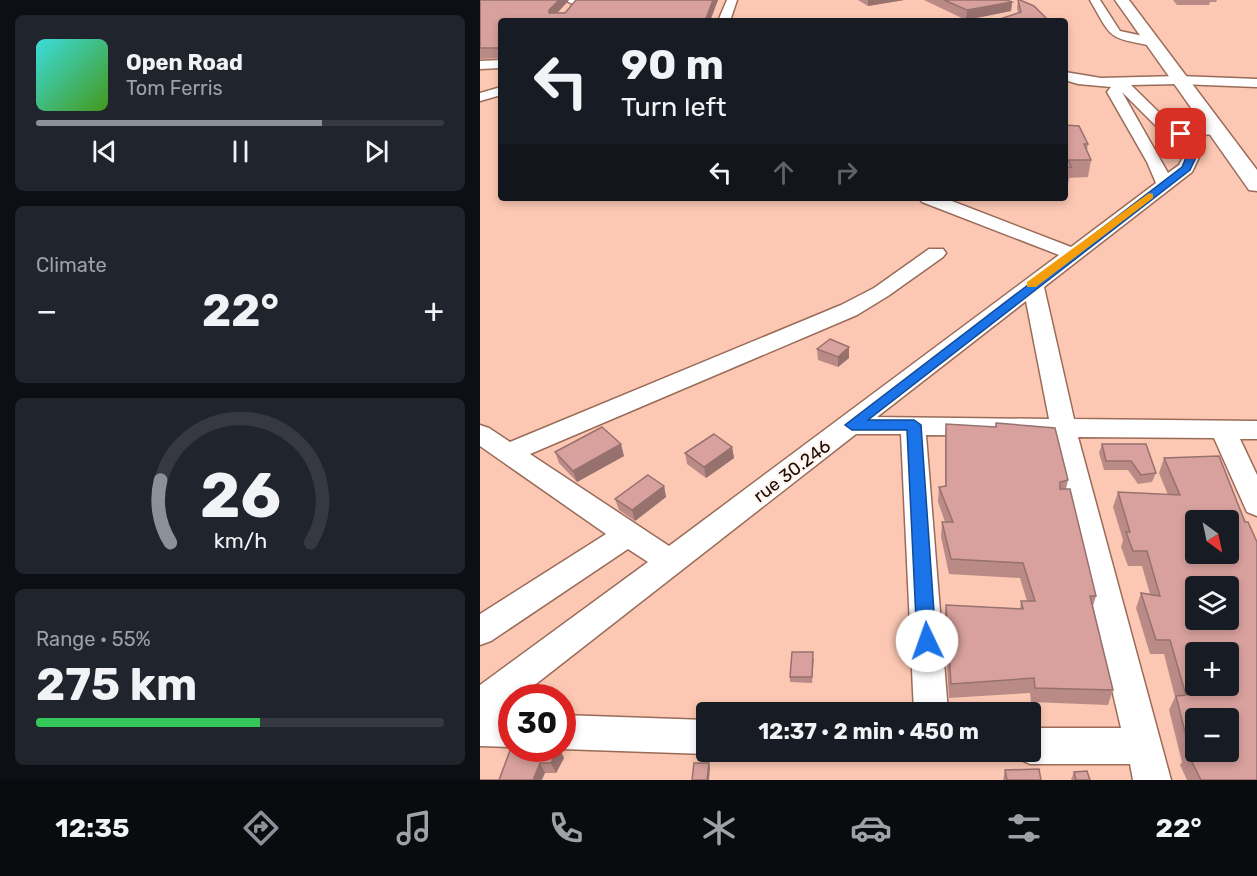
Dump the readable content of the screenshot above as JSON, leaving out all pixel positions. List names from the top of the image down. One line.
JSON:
{"streets":{"street":["rue 30.246"]},"north":"bottom right","page":{"turn":["90 m","Turn left"],"song":["Open Road","Tom Ferris"],"tile":["Climate",["Range · 55%","275 km"]],"heat":["−","22°","+"],"map_buttons":["+","−"],"limit":"30","trip":"12:37 · 2 min · 450 m","tabs":["12:35","22°"],"gauge":["26","km/h"]}}
